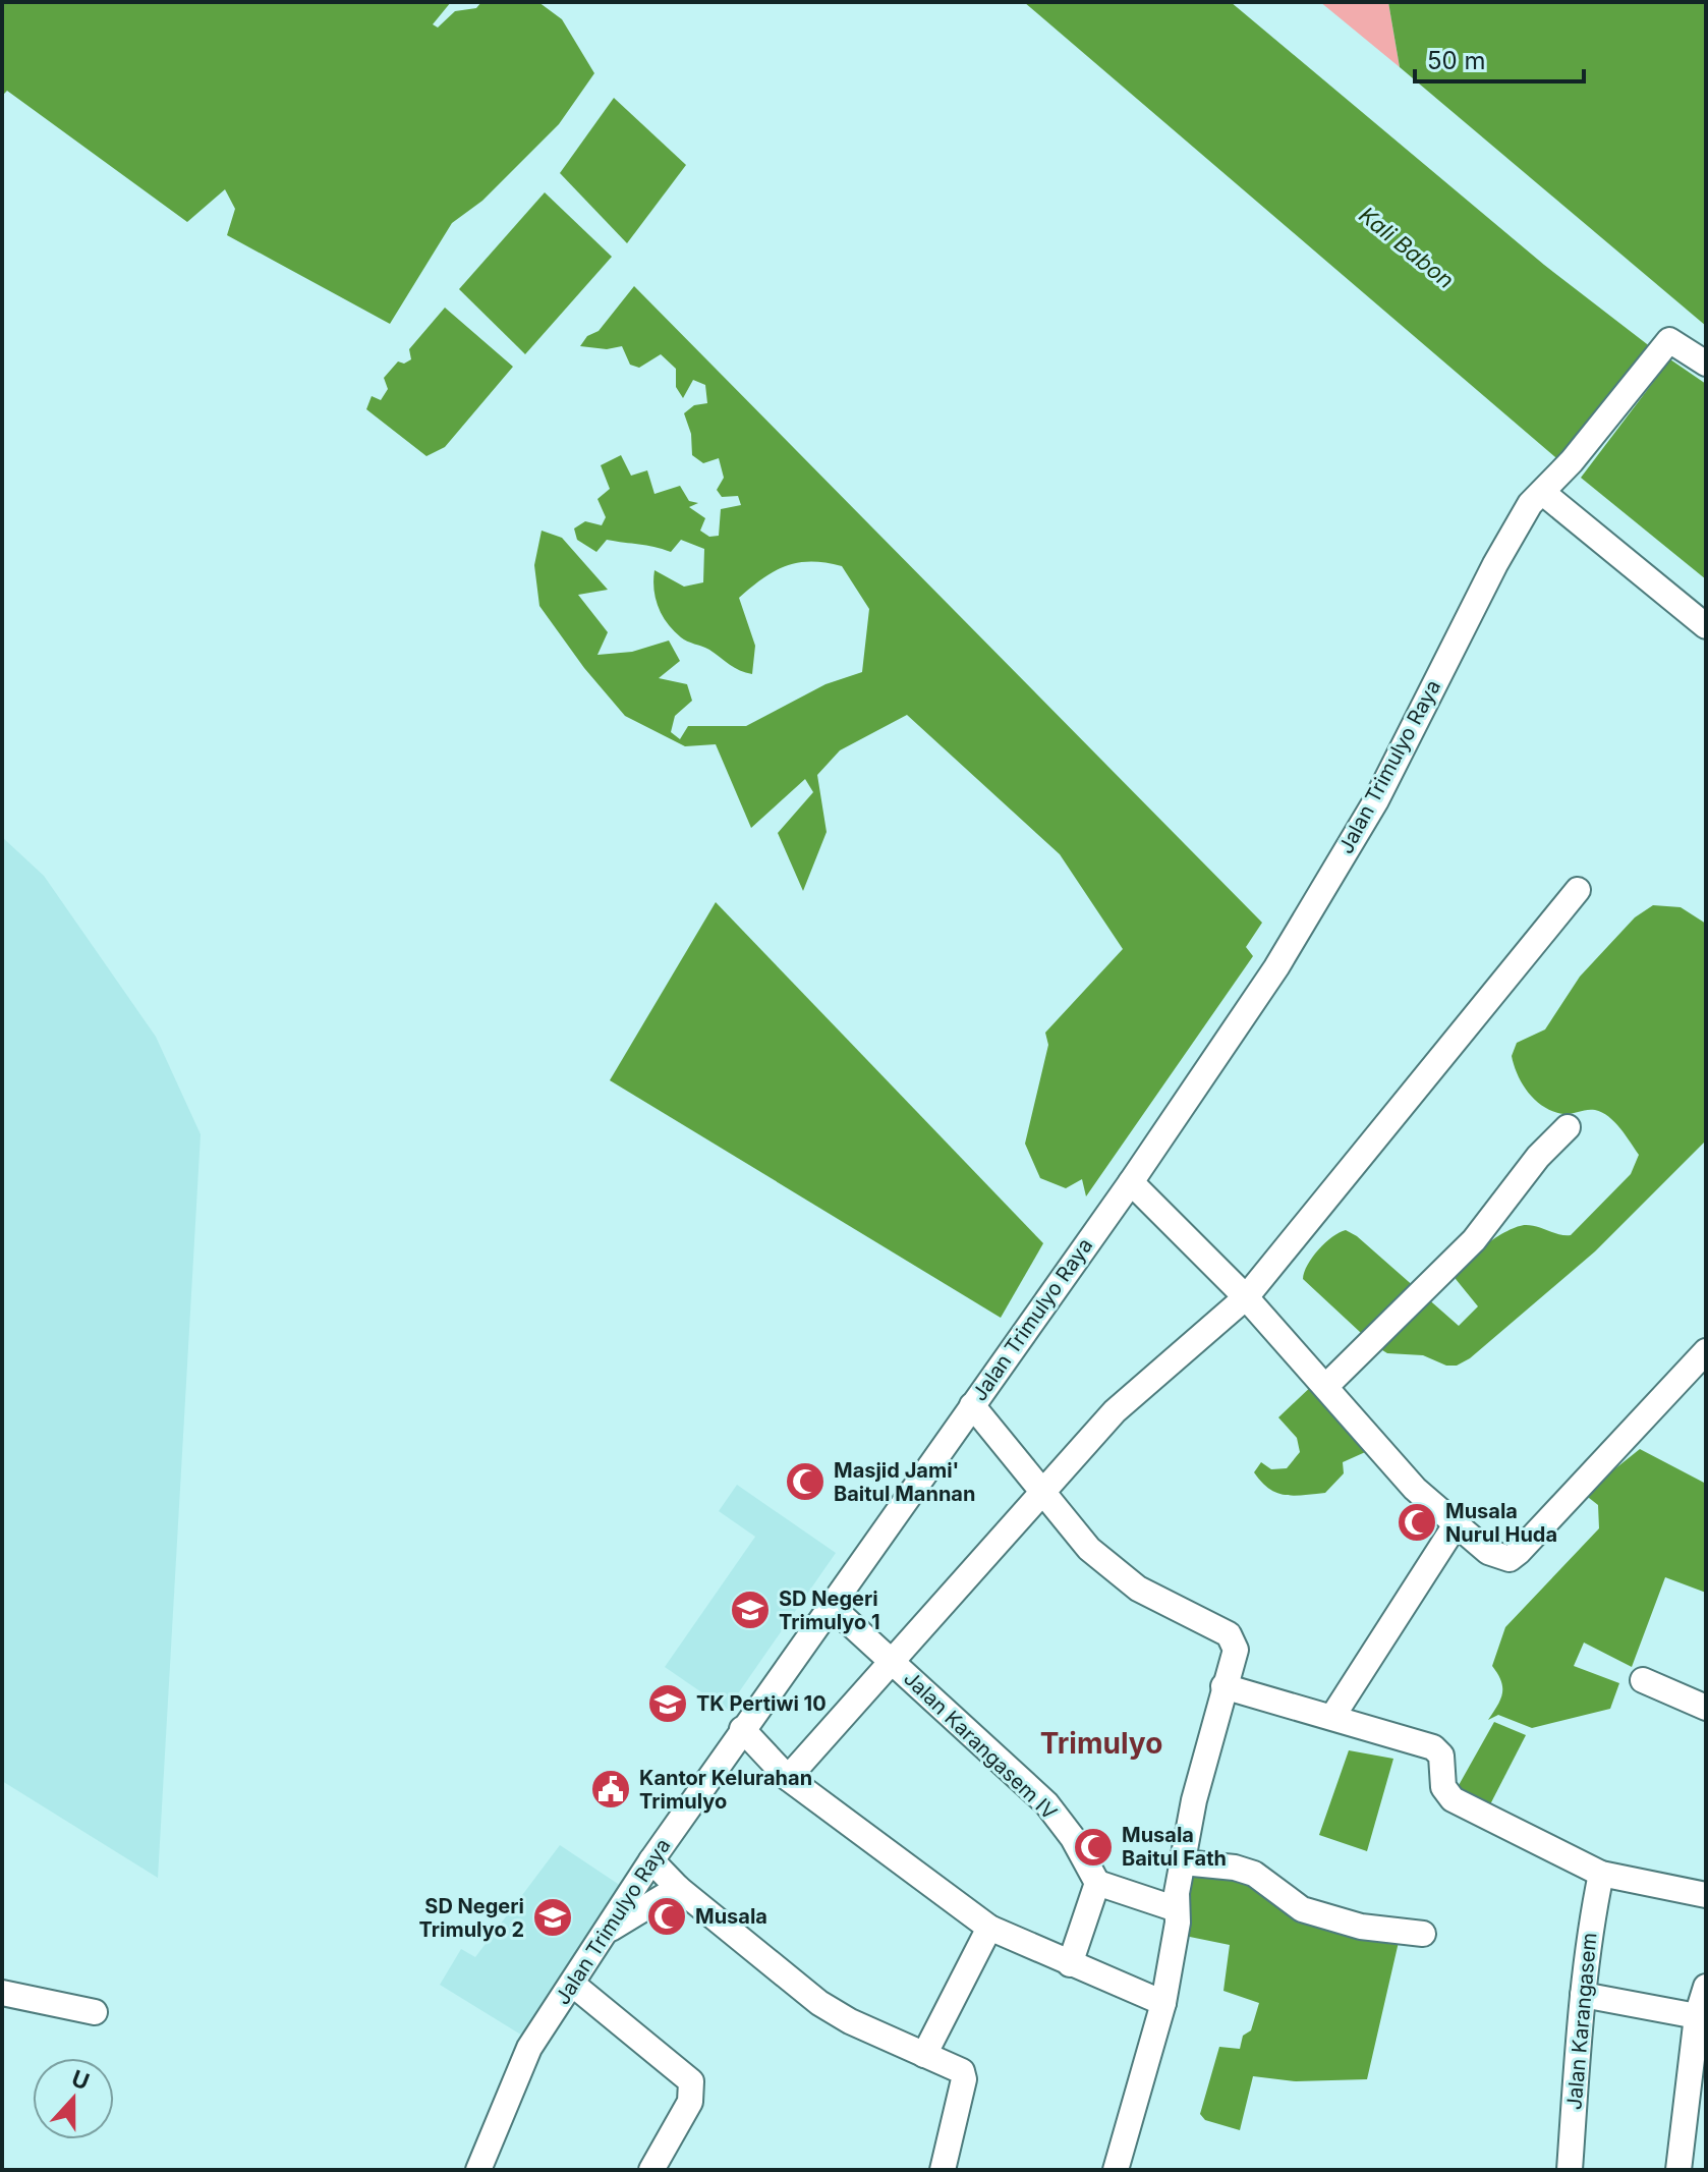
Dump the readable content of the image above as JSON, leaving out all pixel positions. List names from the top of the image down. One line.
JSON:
{"streets":{"street":["Jalan Trimulyo Raya","Jalan Karangasem IV","Jalan Karangasem"]},"crossings":[["Jalan Trimulyo Raya","Jalan Karangasem IV"]],"districts":["Trimulyo"],"water":["Kali Babon"],"places":{"mosque":["Masjid Jami' Baitul Mannan","Musala Nurul Huda","Musala Baitul Fath","Musala"],"school or university":["SD Negeri Trimulyo 1","TK Pertiwi 10","SD Negeri Trimulyo 2"],"public building":["Kantor Kelurahan Trimulyo"]},"scale_bar":"50 m","north":"top"}
